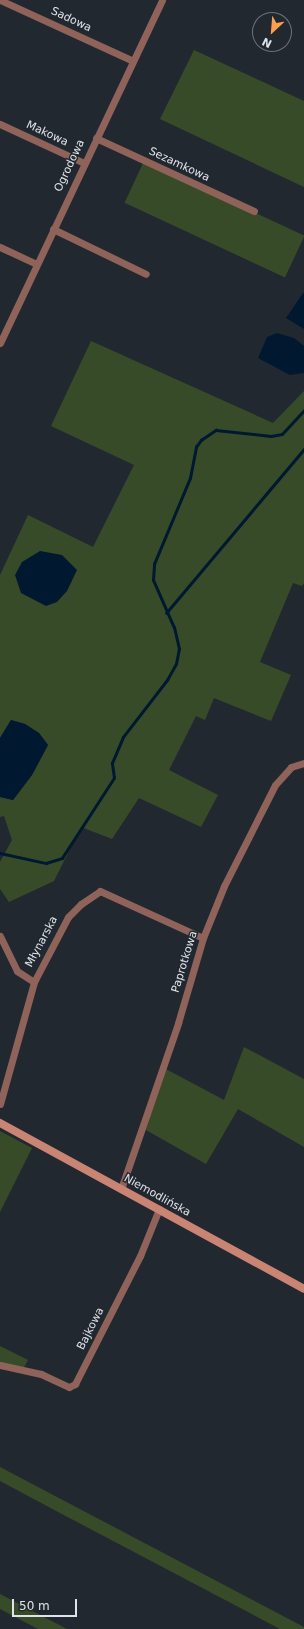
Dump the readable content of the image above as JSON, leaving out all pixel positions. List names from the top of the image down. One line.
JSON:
{"streets":{"main road":["Niemodlińska"],"street":["Sadowa","Makowa","Sezamkowa","Ogrodowa","Młynarska","Paprotkowa","Bajkowa"]},"crossings":[["Sadowa","Ogrodowa"],["Makowa","Ogrodowa"],["Sezamkowa","Ogrodowa"],["Młynarska","Paprotkowa"],["Paprotkowa","Niemodlińska"],["Niemodlińska","Bajkowa"]],"scale_bar":"50 m","north":"bottom left"}
